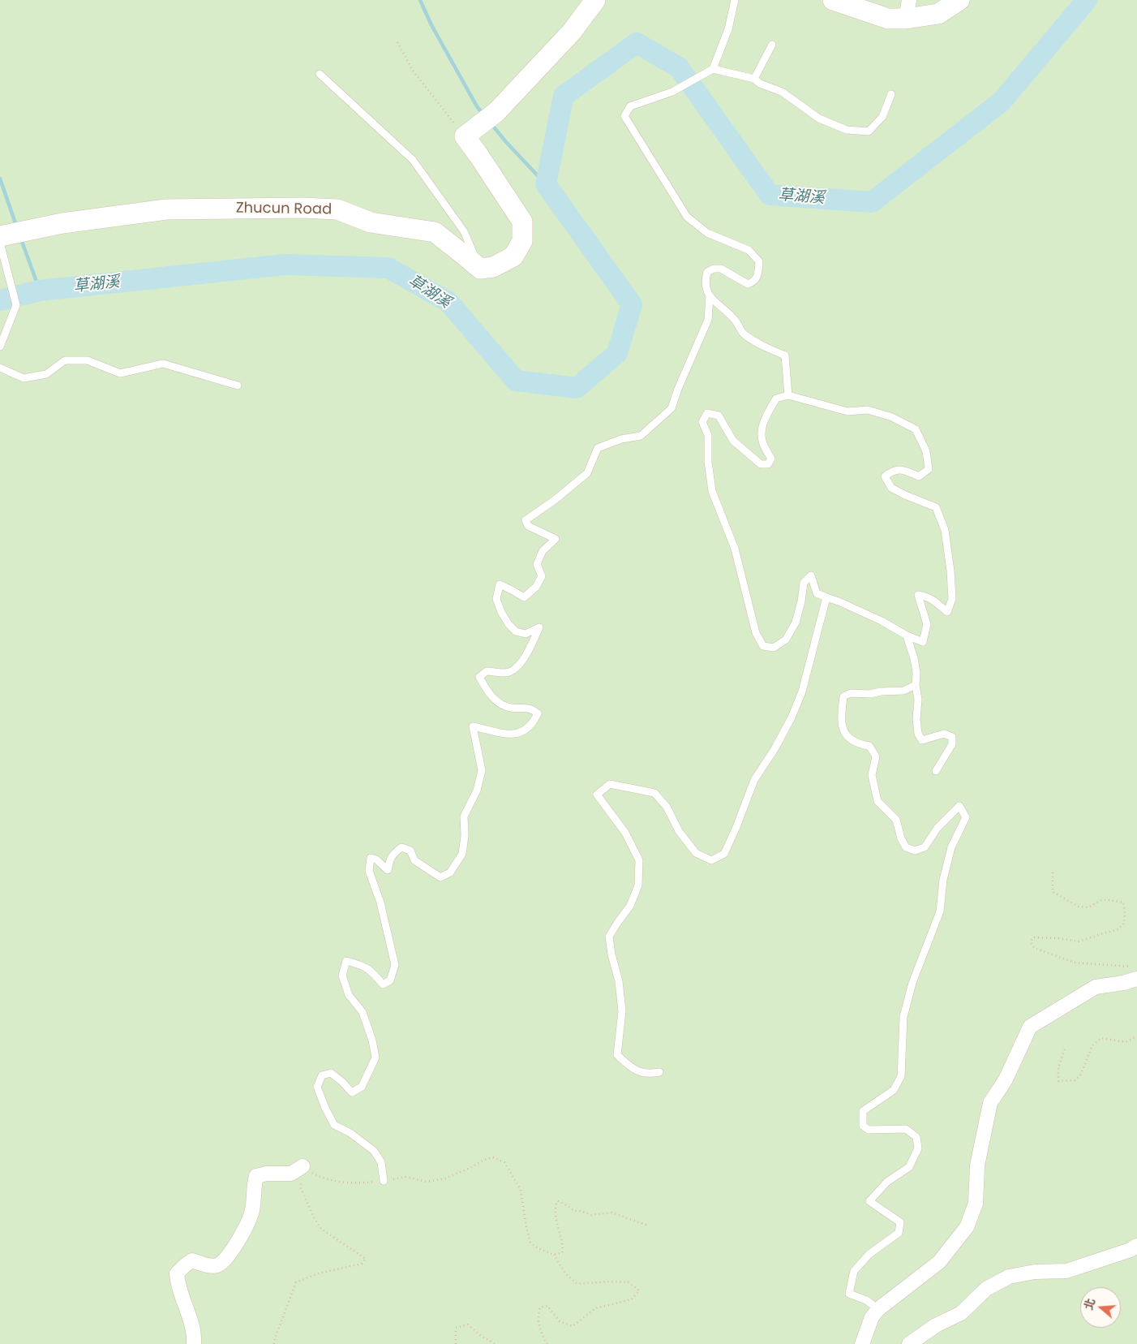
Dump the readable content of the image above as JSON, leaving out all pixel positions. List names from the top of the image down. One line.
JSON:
{"streets":{"street":["Zhucun Road"]},"water":["草湖溪"],"north":"left"}
